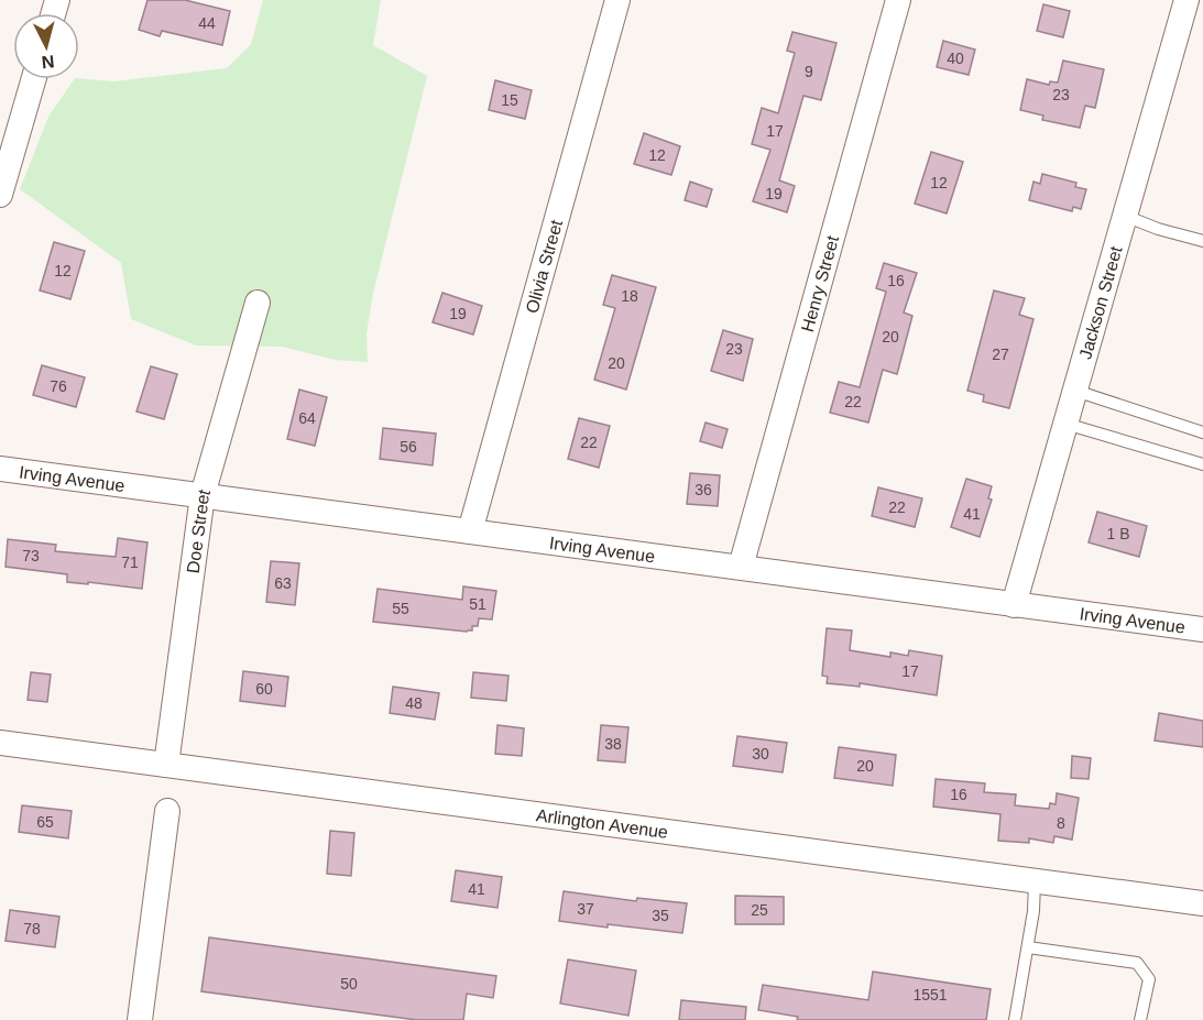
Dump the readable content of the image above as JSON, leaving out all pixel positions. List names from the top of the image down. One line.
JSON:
{"streets":{"street":["Olivia Street","Henry Street","Jackson Street","Irving Avenue","Doe Street","Arlington Avenue"]},"crossings":[["Olivia Street","Irving Avenue"],["Henry Street","Irving Avenue"],["Jackson Street","Irving Avenue"],["Irving Avenue","Doe Street"],["Doe Street","Arlington Avenue"]],"house_numbers":["44","40","9","23","15","17","12","12","19","12","16","18","19","20","23","27","20","76","22","64","22","56","36","22","41","1 B","73","71","63","51","55","17","60","48","38","30","20","16","65","8","41","37","25","35","78","50","1551"],"north":"bottom"}
